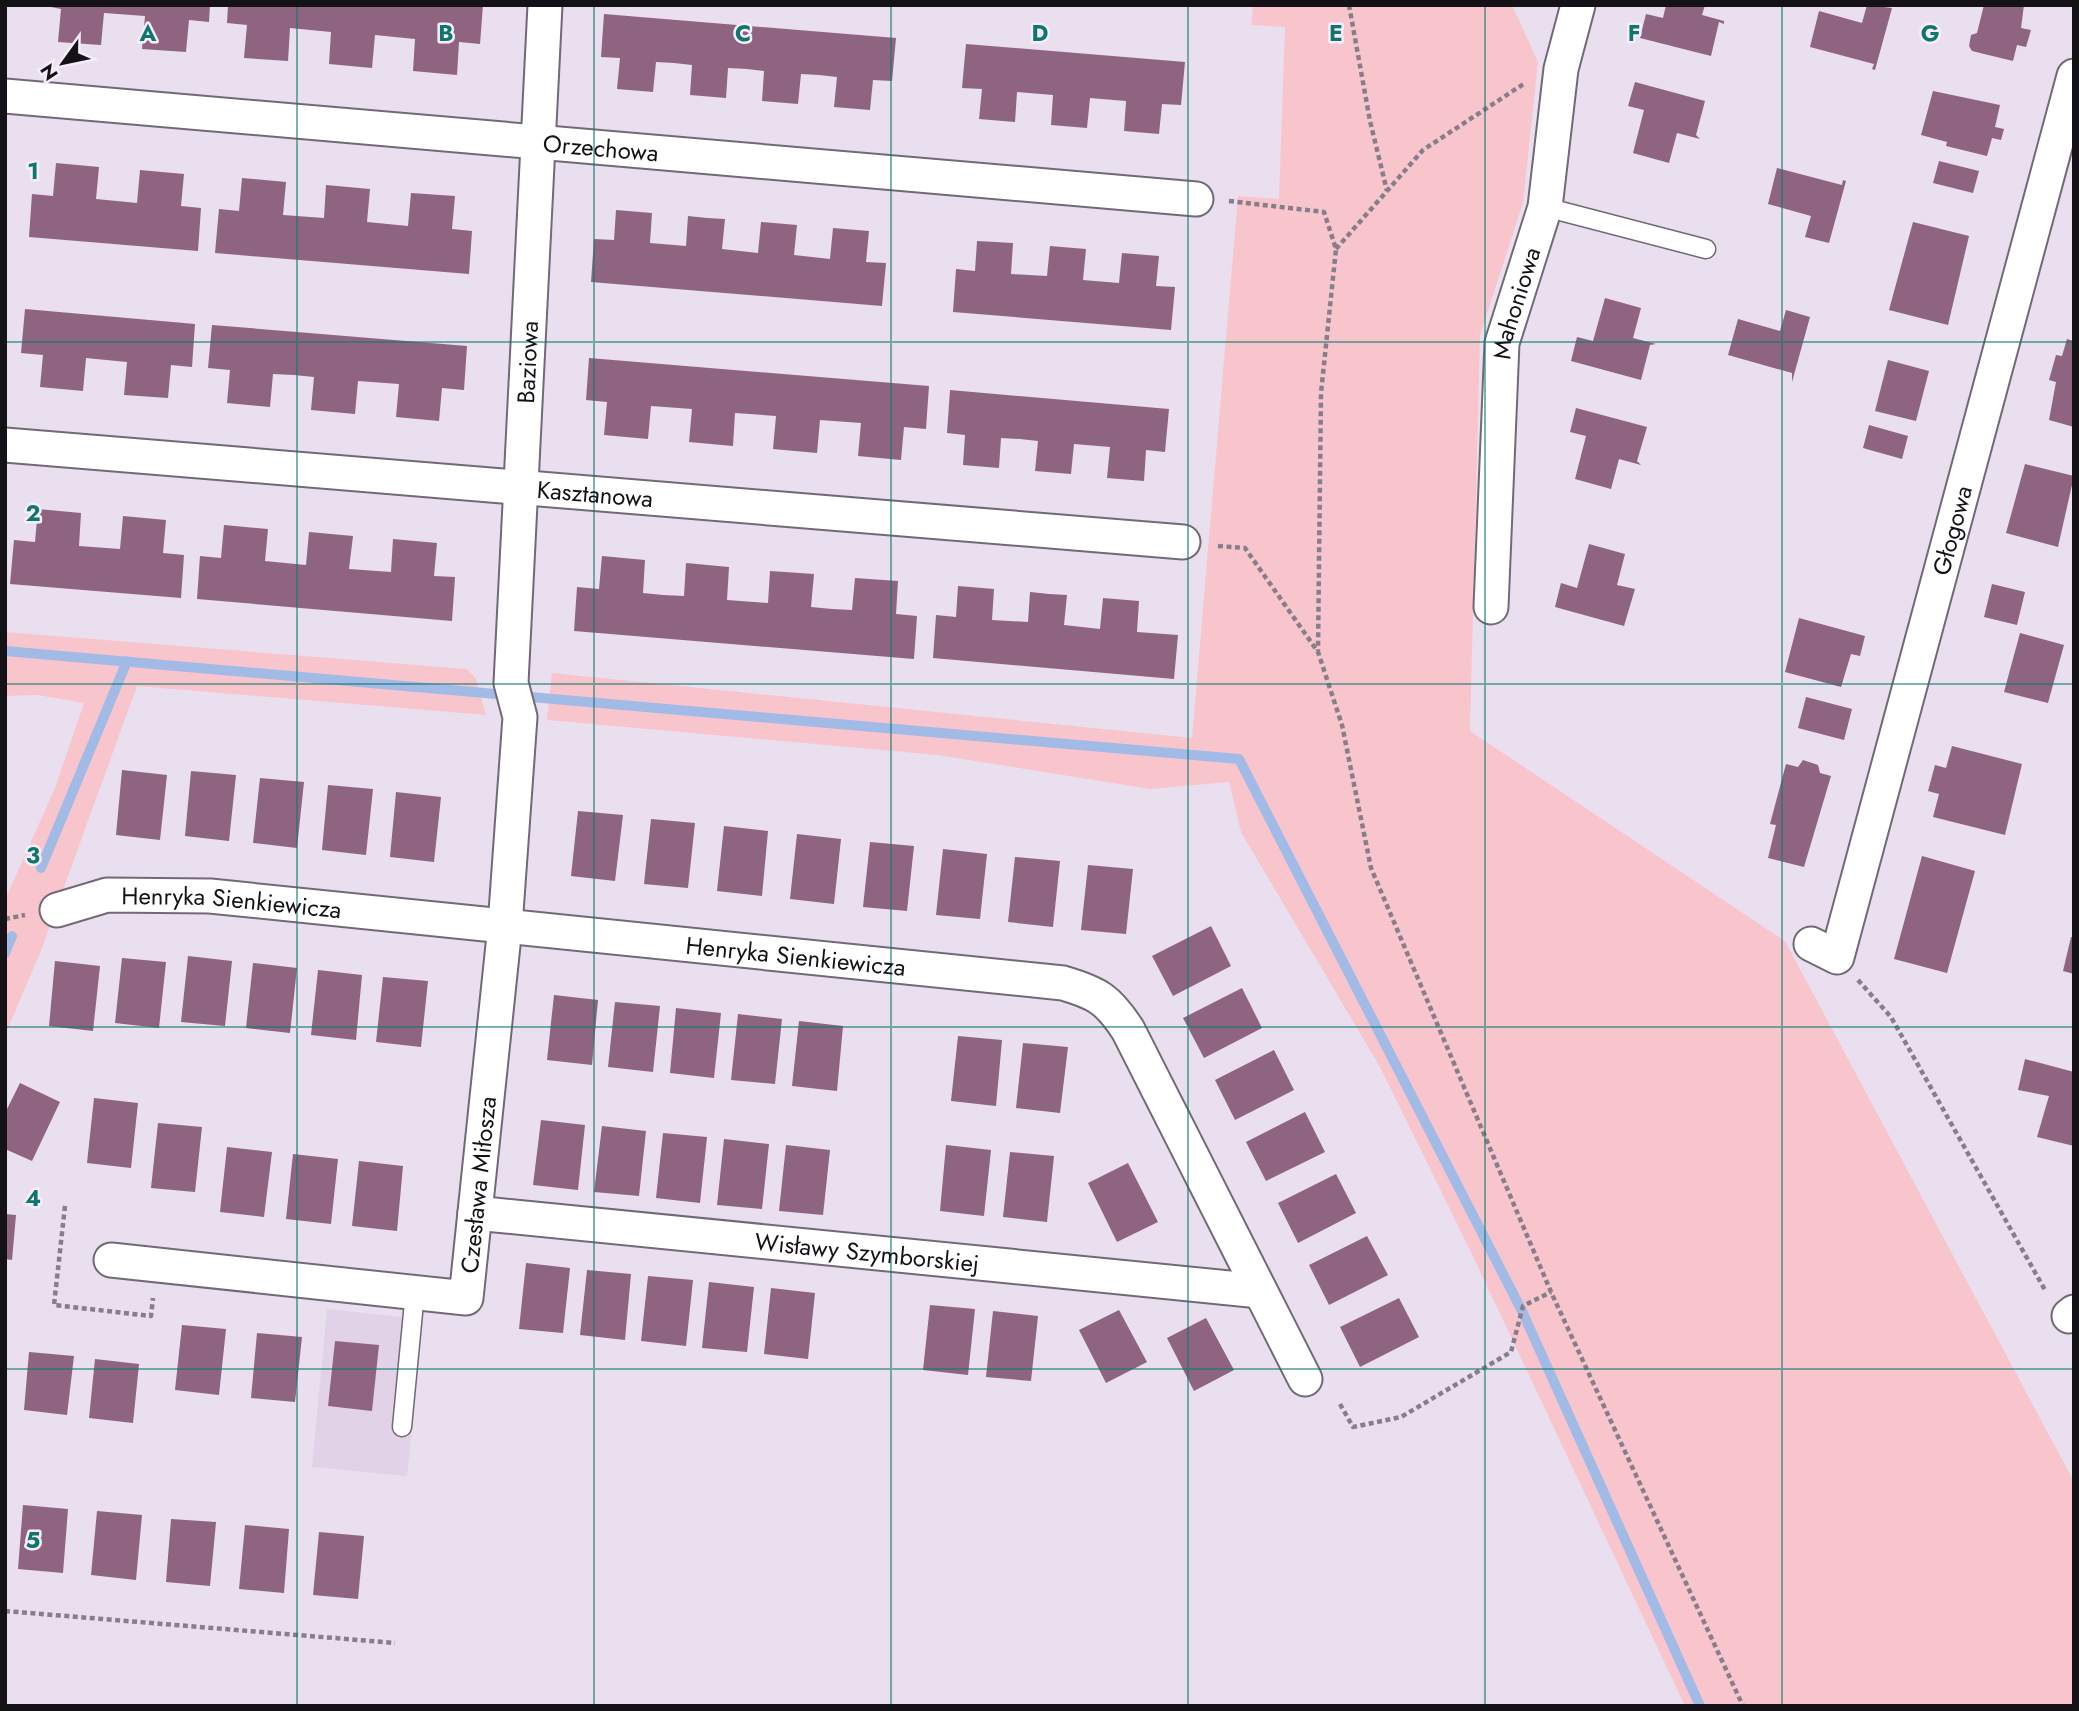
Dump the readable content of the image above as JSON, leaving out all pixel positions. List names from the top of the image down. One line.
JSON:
{"streets":{"street":["Orzechowa","Mahoniowa","Baziowa","Kasztanowa","Głogowa","Henryka Sienkiewicza","Czesława Miłosza","Wisławy Szymborskiej"]},"crossings":[["Orzechowa","Baziowa"],["Baziowa","Kasztanowa"],["Baziowa","Czesława Miłosza"],["Henryka Sienkiewicza","Czesława Miłosza"],["Henryka Sienkiewicza","Wisławy Szymborskiej"],["Czesława Miłosza","Wisławy Szymborskiej"]],"north":"bottom left","grid":{"columns":["A","B","C","D","E","F","G"],"rows":["1","2","3","4","5"]}}
